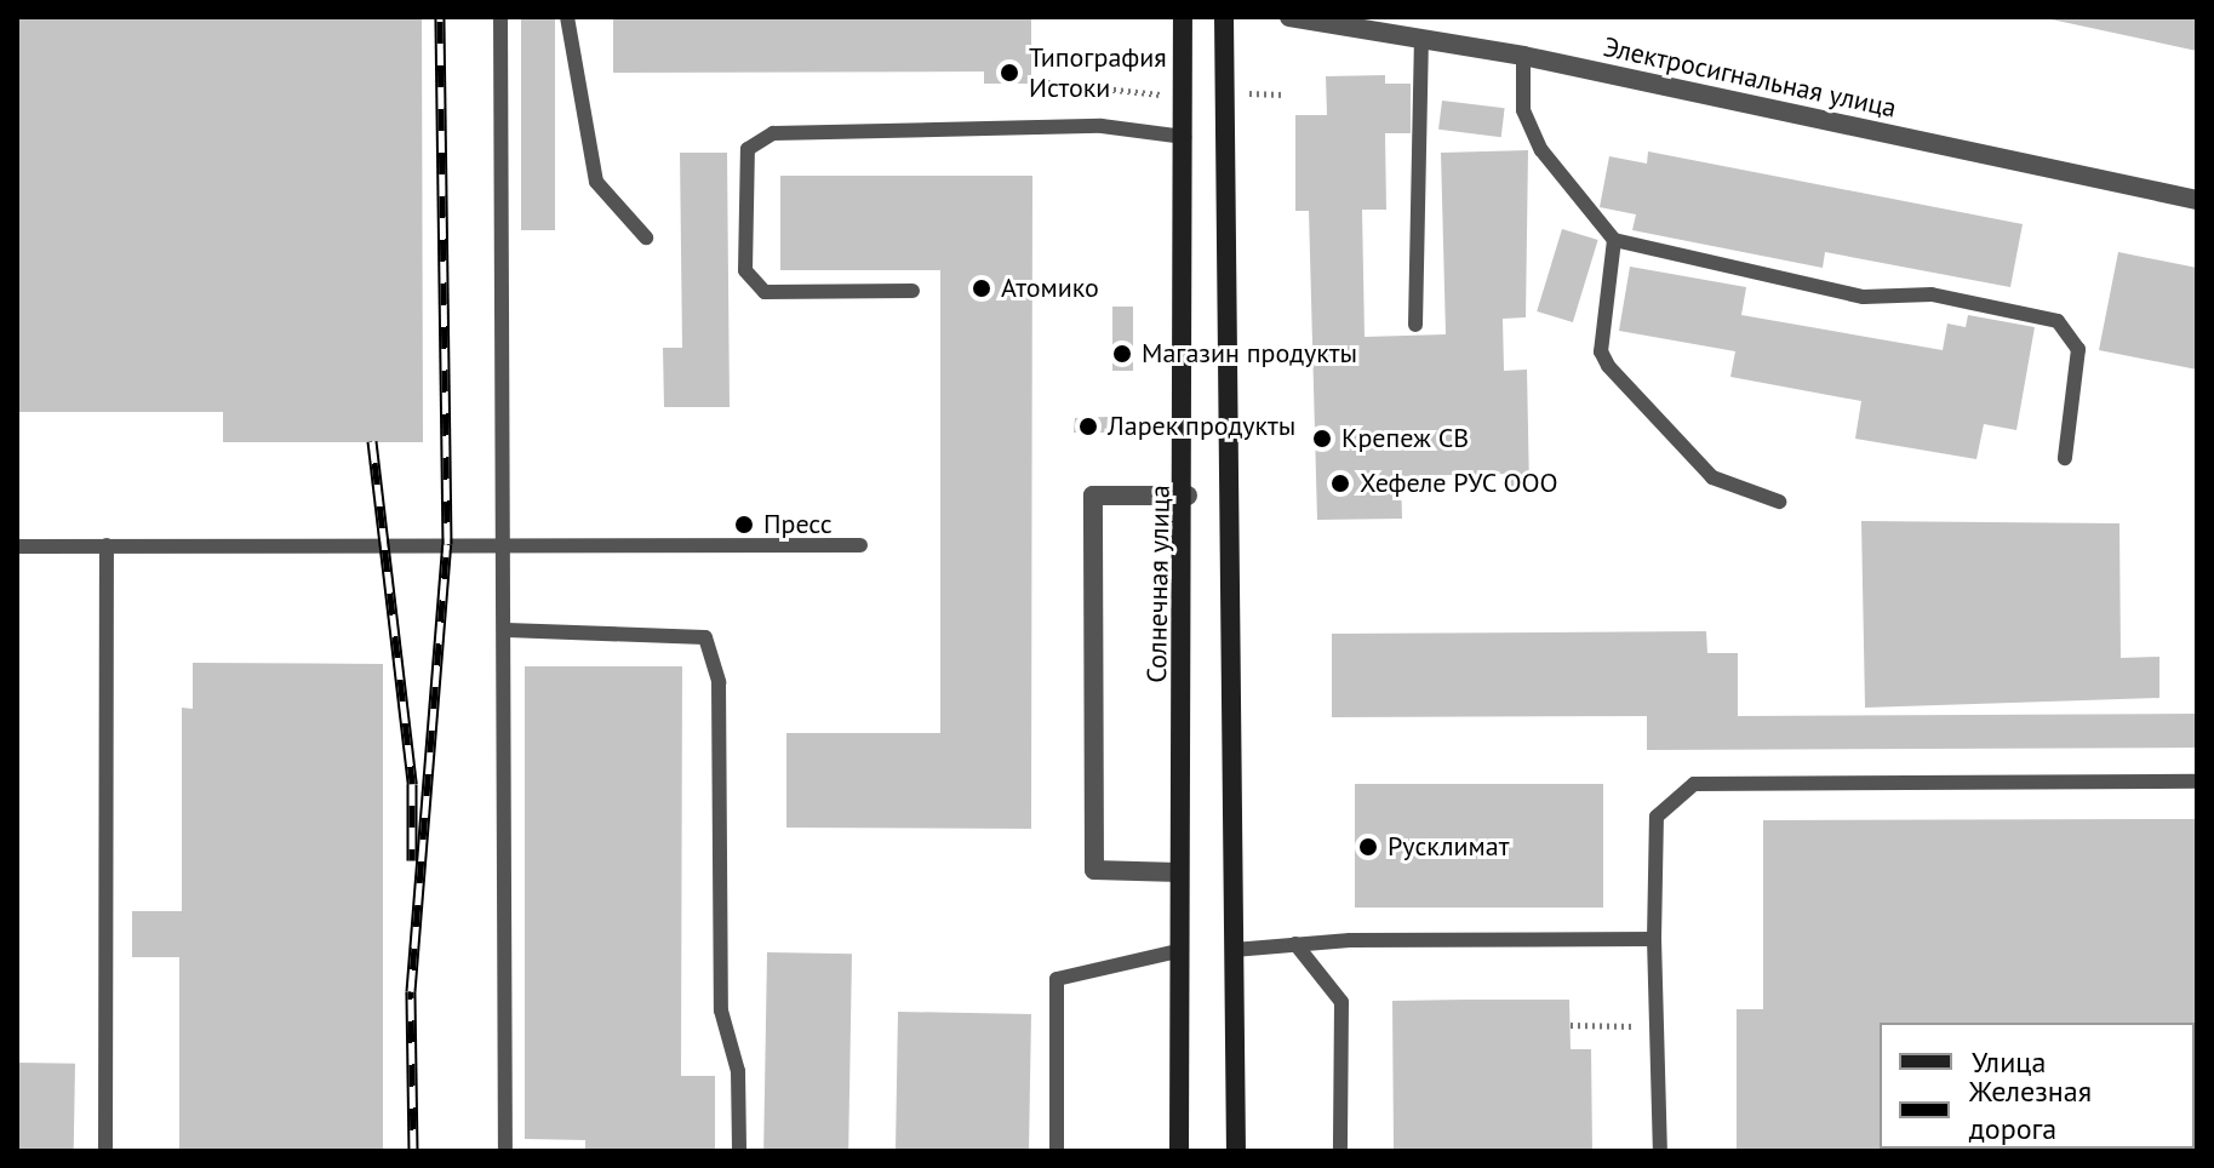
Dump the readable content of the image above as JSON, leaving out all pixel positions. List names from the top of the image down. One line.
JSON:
{"streets":{"main road":["Солнечная улица"],"street":["Электросигнальная улица"]},"places":["Типография Истоки","Атомико","Магазин продукты","Ларек продукты","Крепеж СВ","Хефеле РУС ООО","Пресс","Русклимат"],"legend":["Улица","Железная дорога"]}
